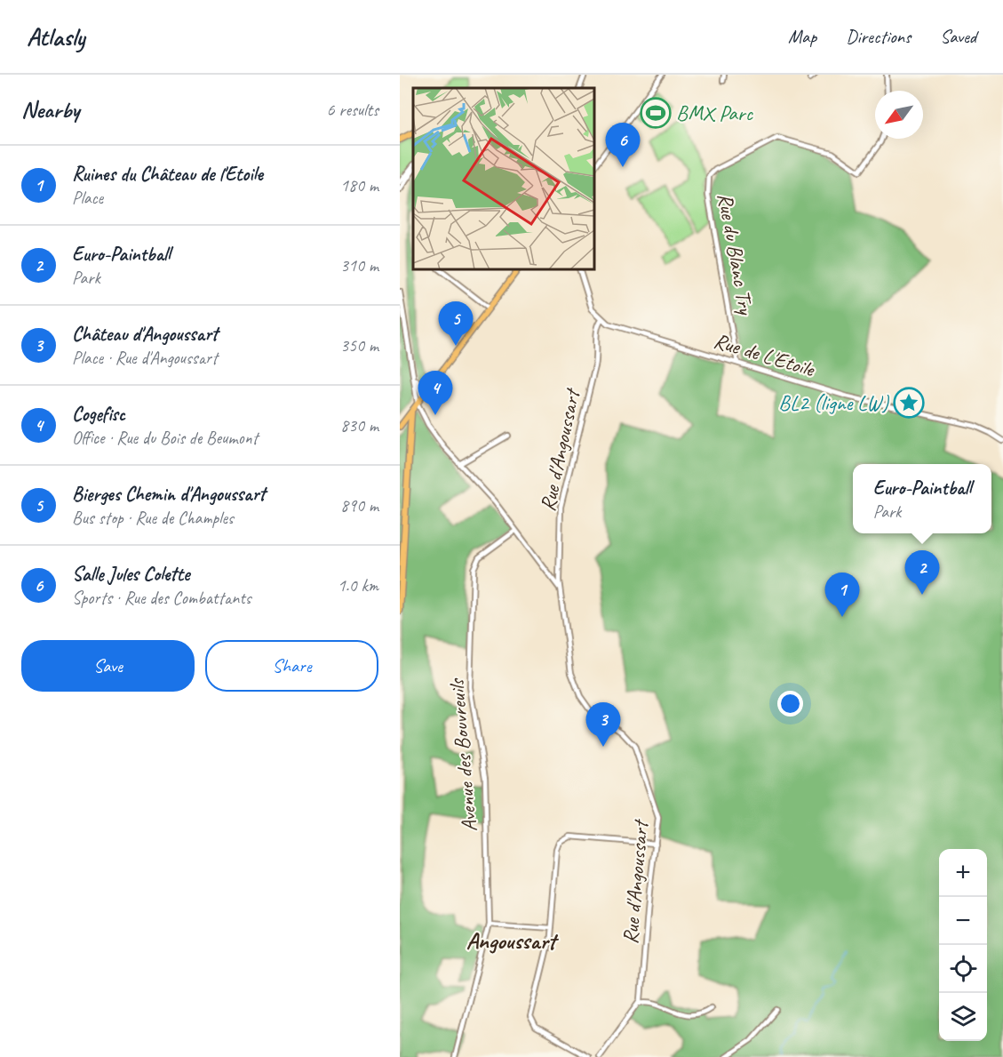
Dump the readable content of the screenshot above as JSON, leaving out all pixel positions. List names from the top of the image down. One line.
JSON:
{"streets":{"street":["Rue du Blanc Try","Rue de L'Etoile","Rue d'Angoussart","Avenue des Bouvreuils"]},"crossings":[["Rue du Blanc Try","Rue de L'Etoile"],["Rue de L'Etoile","Rue d'Angoussart"]],"districts":["Angoussart"],"places":{"sports":["BMX Parc"],"place":["BL2 (ligne LW)"]},"north":"bottom left","page":{"header":"Atlasly","nav":["Map","Directions","Saved"],"heading":["Nearby","6 results"],"pins":["6","5","4","2","1","3"],"list":[{"mark":"1","name":"Ruines du Château de l'Etoile","note":"Place","value":"180 m"},{"mark":"2","name":"Euro-Paintball","note":"Park","value":"310 m"},{"mark":"3","name":"Château d'Angoussart","note":"Place · Rue d'Angoussart","value":"350 m"},{"mark":"4","name":"Cogefisc","note":"Office · Rue du Bois de Beumont","value":"830 m"},{"mark":"5","name":"Bierges Chemin d'Angoussart","note":"Bus stop · Rue de Champles","value":"890 m"},{"mark":"6","name":"Salle Jules Colette","note":"Sports · Rue des Combattants","value":"1.0 km"}],"popup":["Euro-Paintball","Park"],"buttons":["Save","Share"],"map_buttons":["+","−"]}}
